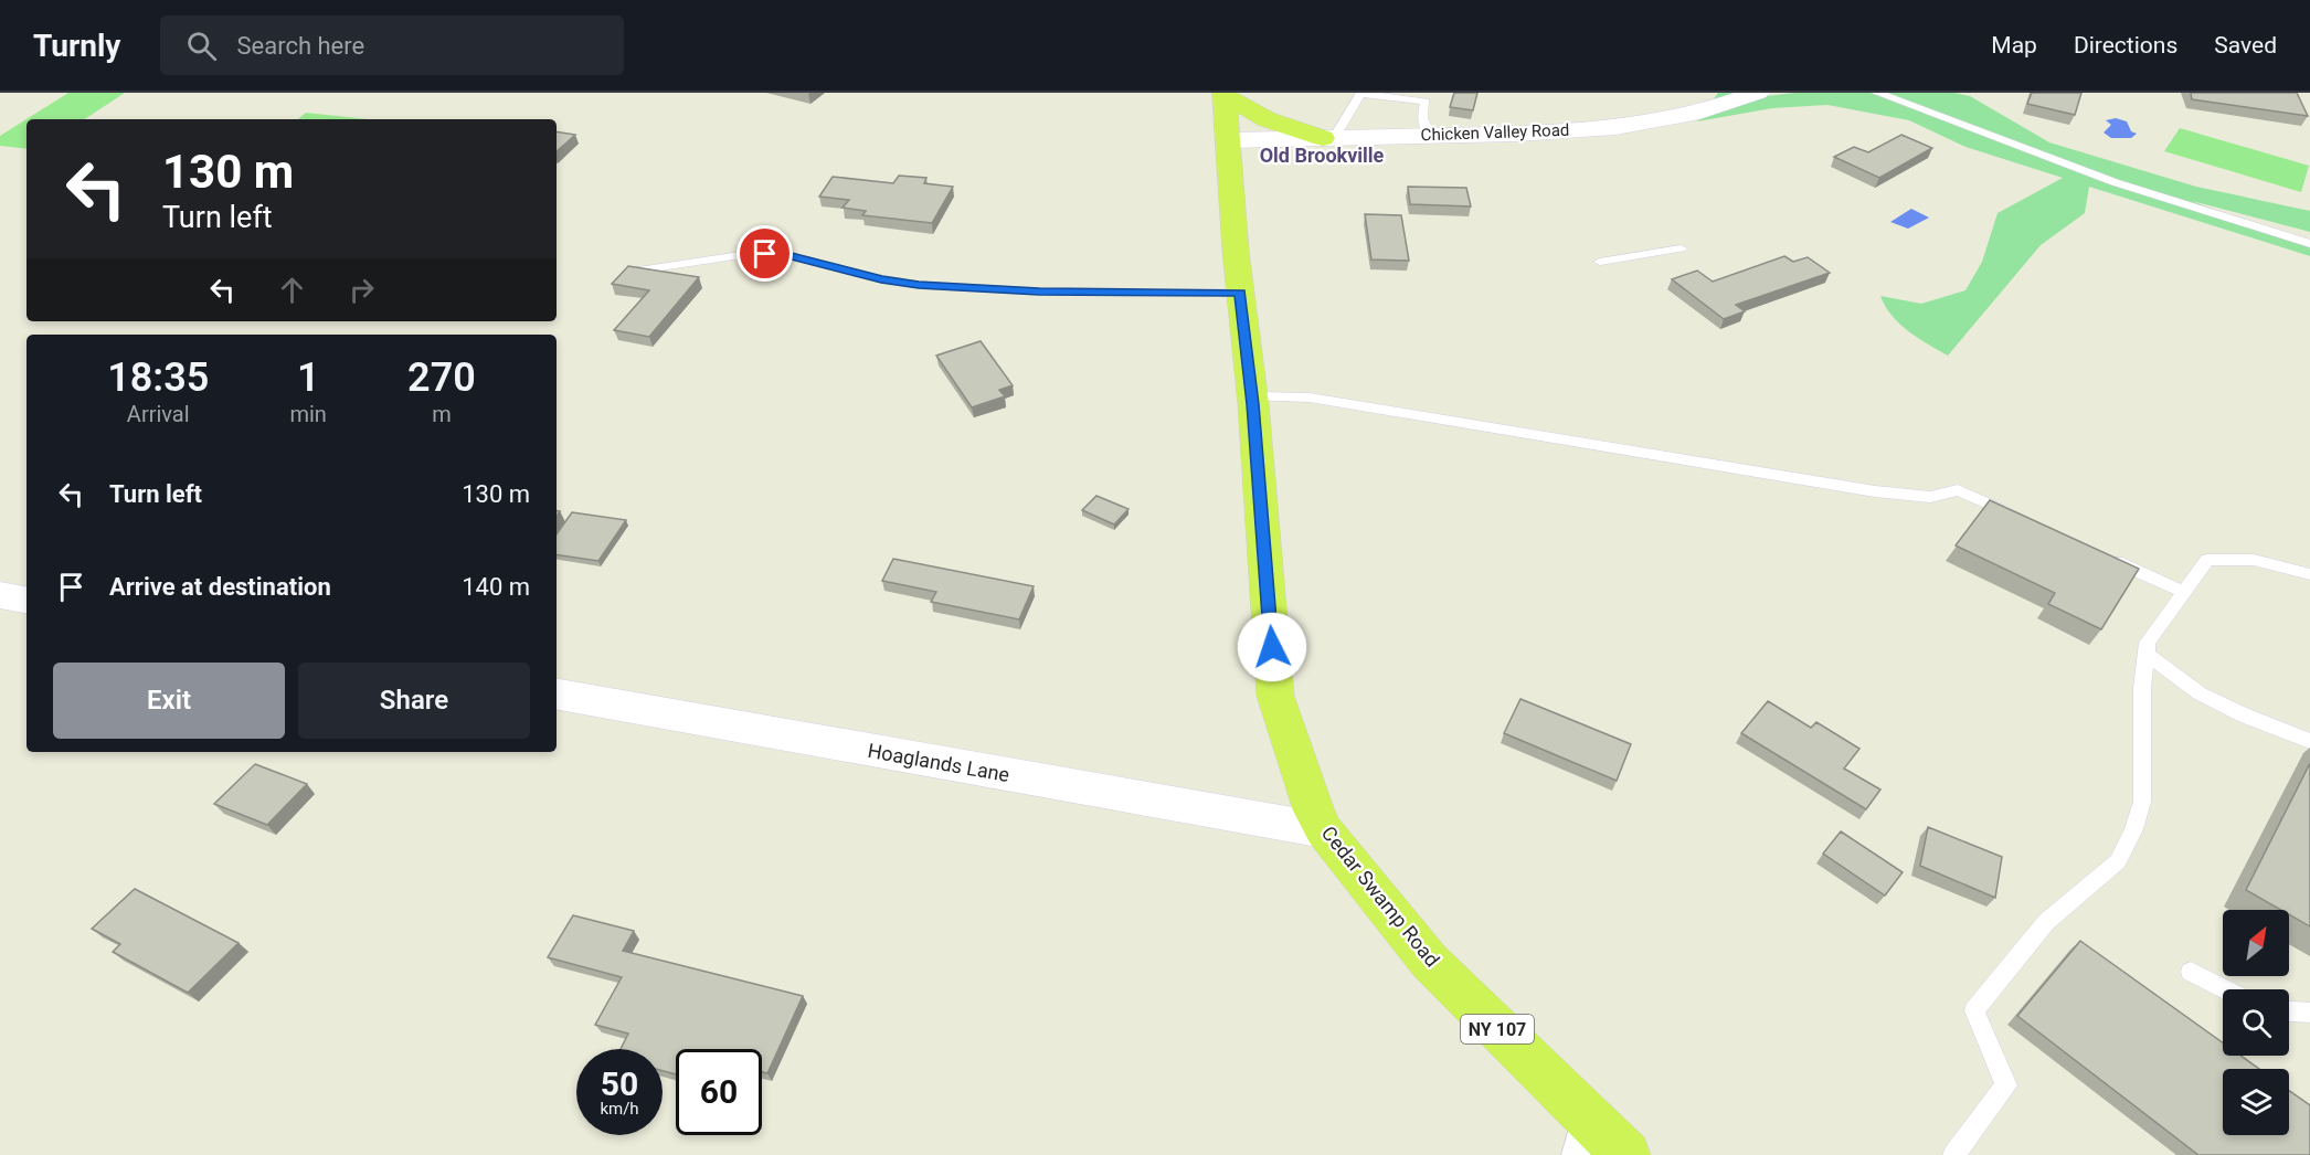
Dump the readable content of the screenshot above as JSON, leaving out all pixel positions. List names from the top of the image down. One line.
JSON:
{"streets":{"main road":["Chicken Valley Road","Hoaglands Lane","Cedar Swamp Road","NY 107"]},"crossings":[["Chicken Valley Road","Cedar Swamp Road"],["Hoaglands Lane","Cedar Swamp Road"]],"districts":["Old Brookville"],"north":"top right","page":{"header":"Turnly","search":"Search here","nav":["Map","Directions","Saved"],"turn":["130 m","Turn left"],"eta":["18:35","Arrival","1","min","270","m"],"list":[{"name":"Turn left","value":"130 m"},{"name":"Arrive at destination","value":"140 m"}],"buttons":["Exit","Share"],"speed":"50 km/h","limit":"60"}}
